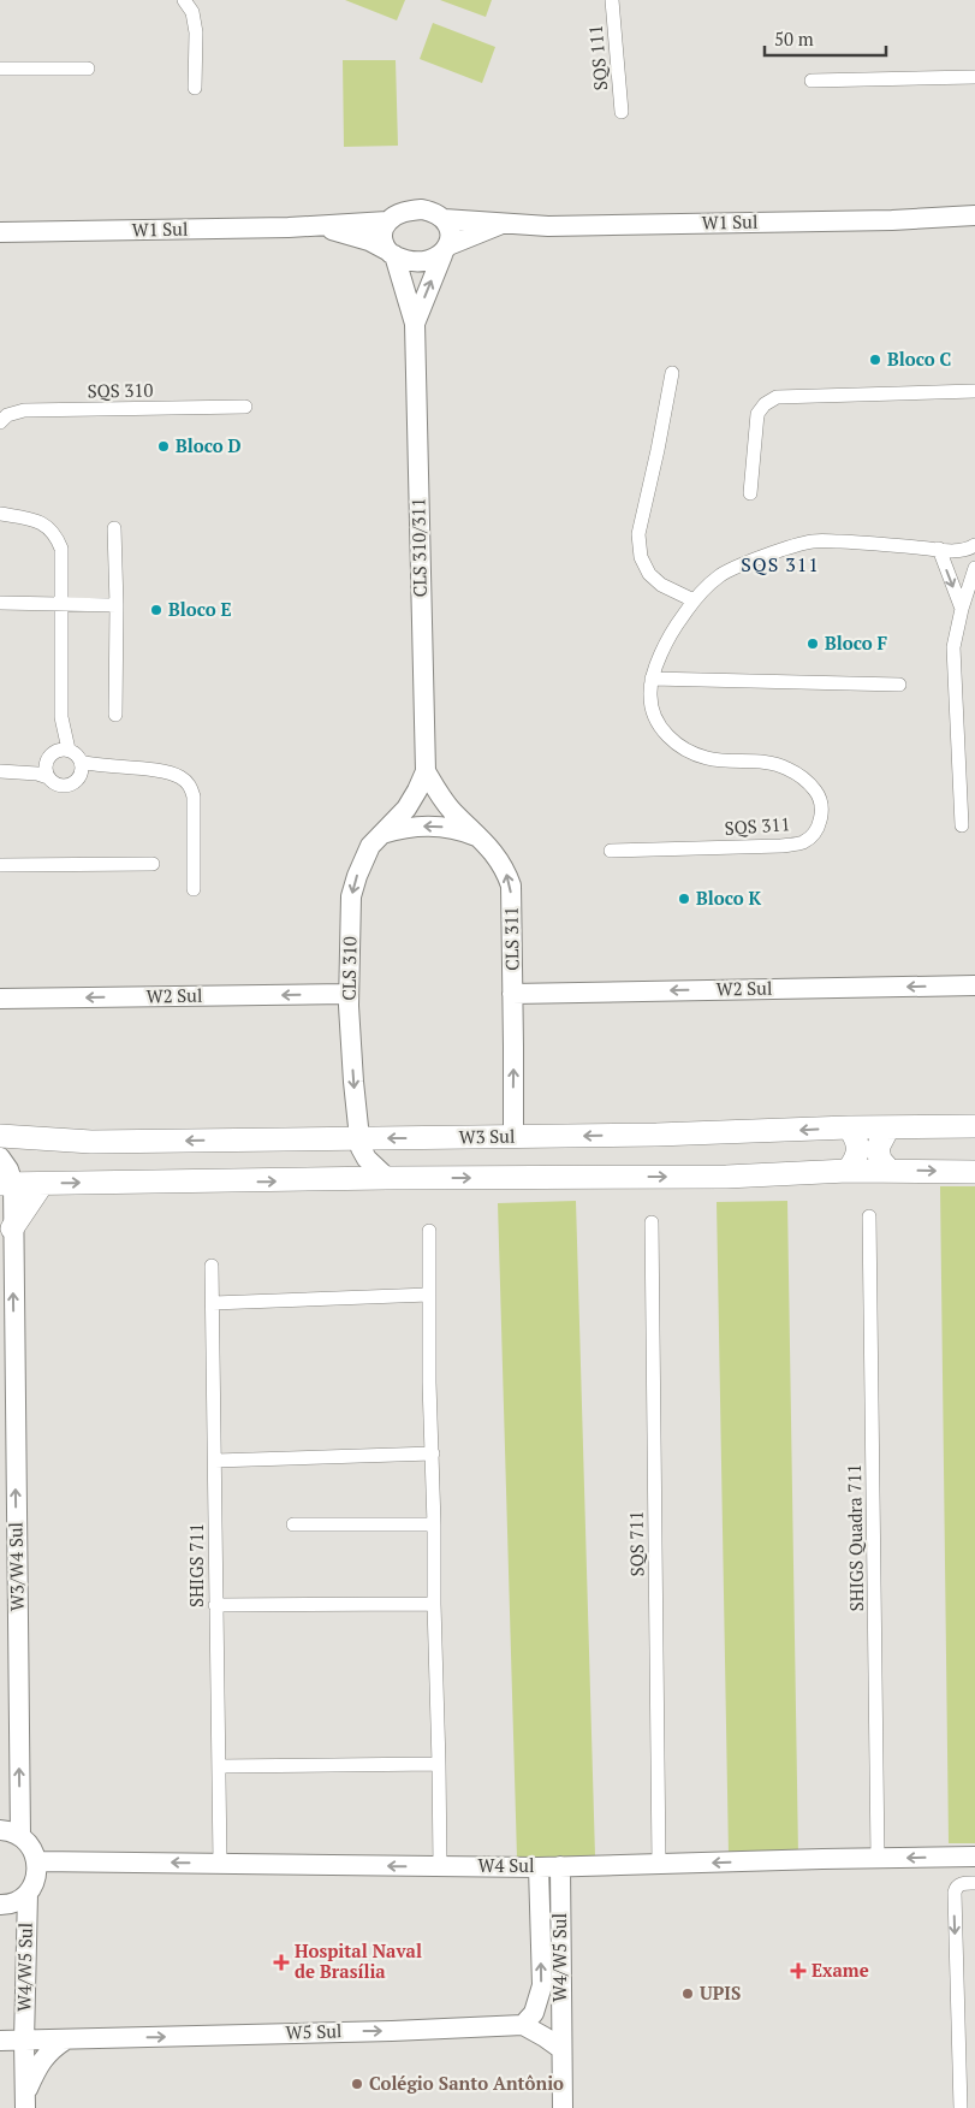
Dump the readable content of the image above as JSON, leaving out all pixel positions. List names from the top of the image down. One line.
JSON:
{"streets":{"main road":["W3 Sul"],"street":["SQS 111","W1 Sul","SQS 310","CLS 310/311","SQS 311","CLS 311","CLS 310","W2 Sul","SHIGS Quadra 711","SQS 711","SHIGS 711","W3/W4 Sul","W4 Sul","W4/W5 Sul","W5 Sul"]},"crossings":[["W1 Sul","CLS 310/311"],["CLS 310/311","CLS 311"],["CLS 310/311","CLS 310"],["CLS 311","CLS 310"],["CLS 311","W2 Sul"],["CLS 311","W3 Sul"],["CLS 310","W2 Sul"],["CLS 310","W3 Sul"],["SHIGS Quadra 711","W4 Sul"],["SQS 711","W4 Sul"],["SHIGS 711","W4 Sul"],["W4 Sul","W4/W5 Sul"],["W4/W5 Sul","W5 Sul"]],"one_way":["CLS 311","CLS 310","W2 Sul","W3/W4 Sul","W5 Sul"],"districts":["SQS 311"],"places":{"other":["Bloco C","Bloco D","Bloco E","Bloco F","Bloco K","UPIS","Colégio Santo Antônio"],"health":["Hospital Naval de Brasília","Exame"]},"scale_bar":"50 m"}
